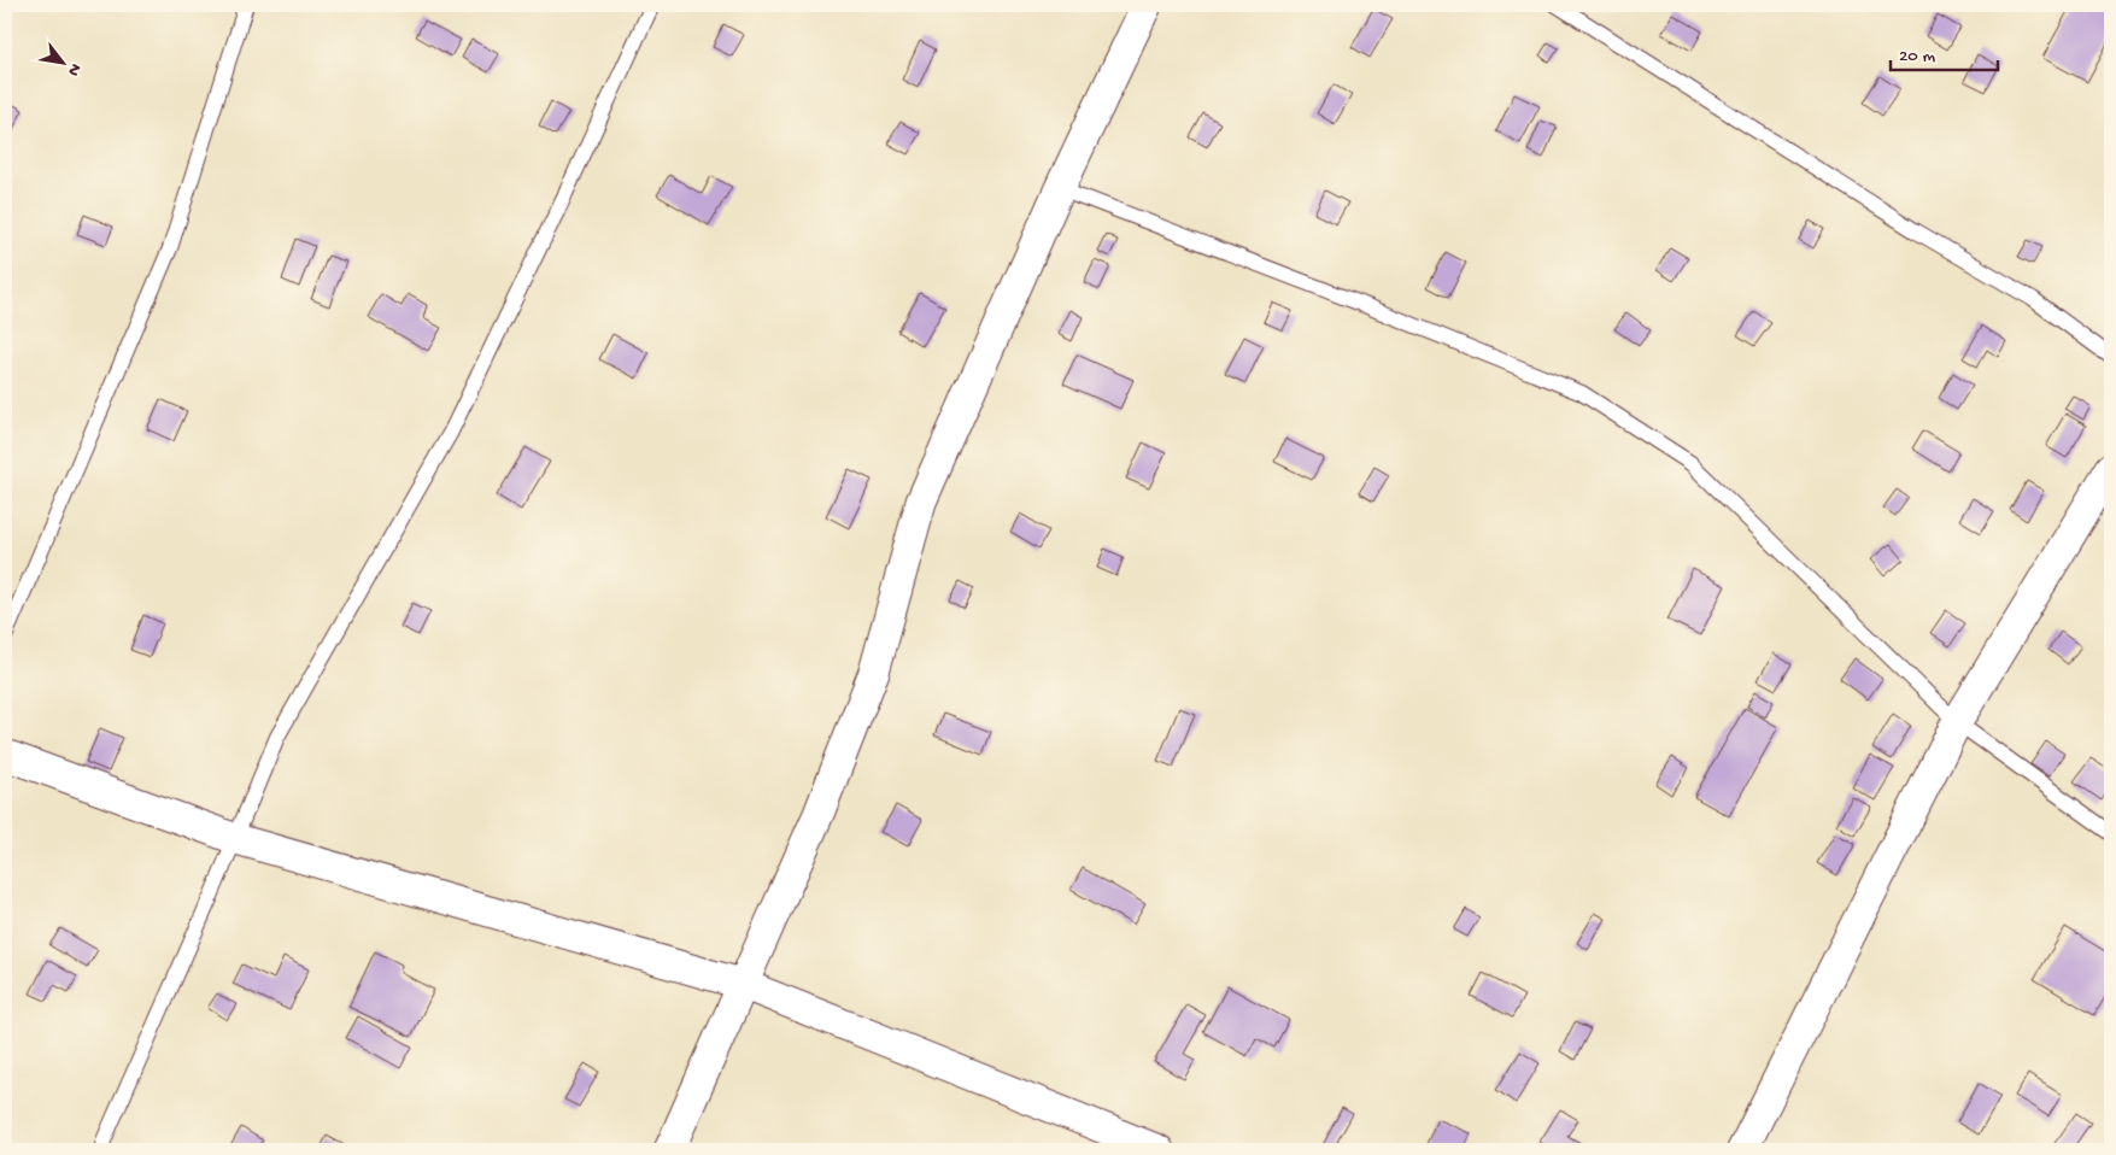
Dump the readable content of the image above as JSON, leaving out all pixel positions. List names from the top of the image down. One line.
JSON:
{"scale_bar":"20 m","north":"bottom right"}
